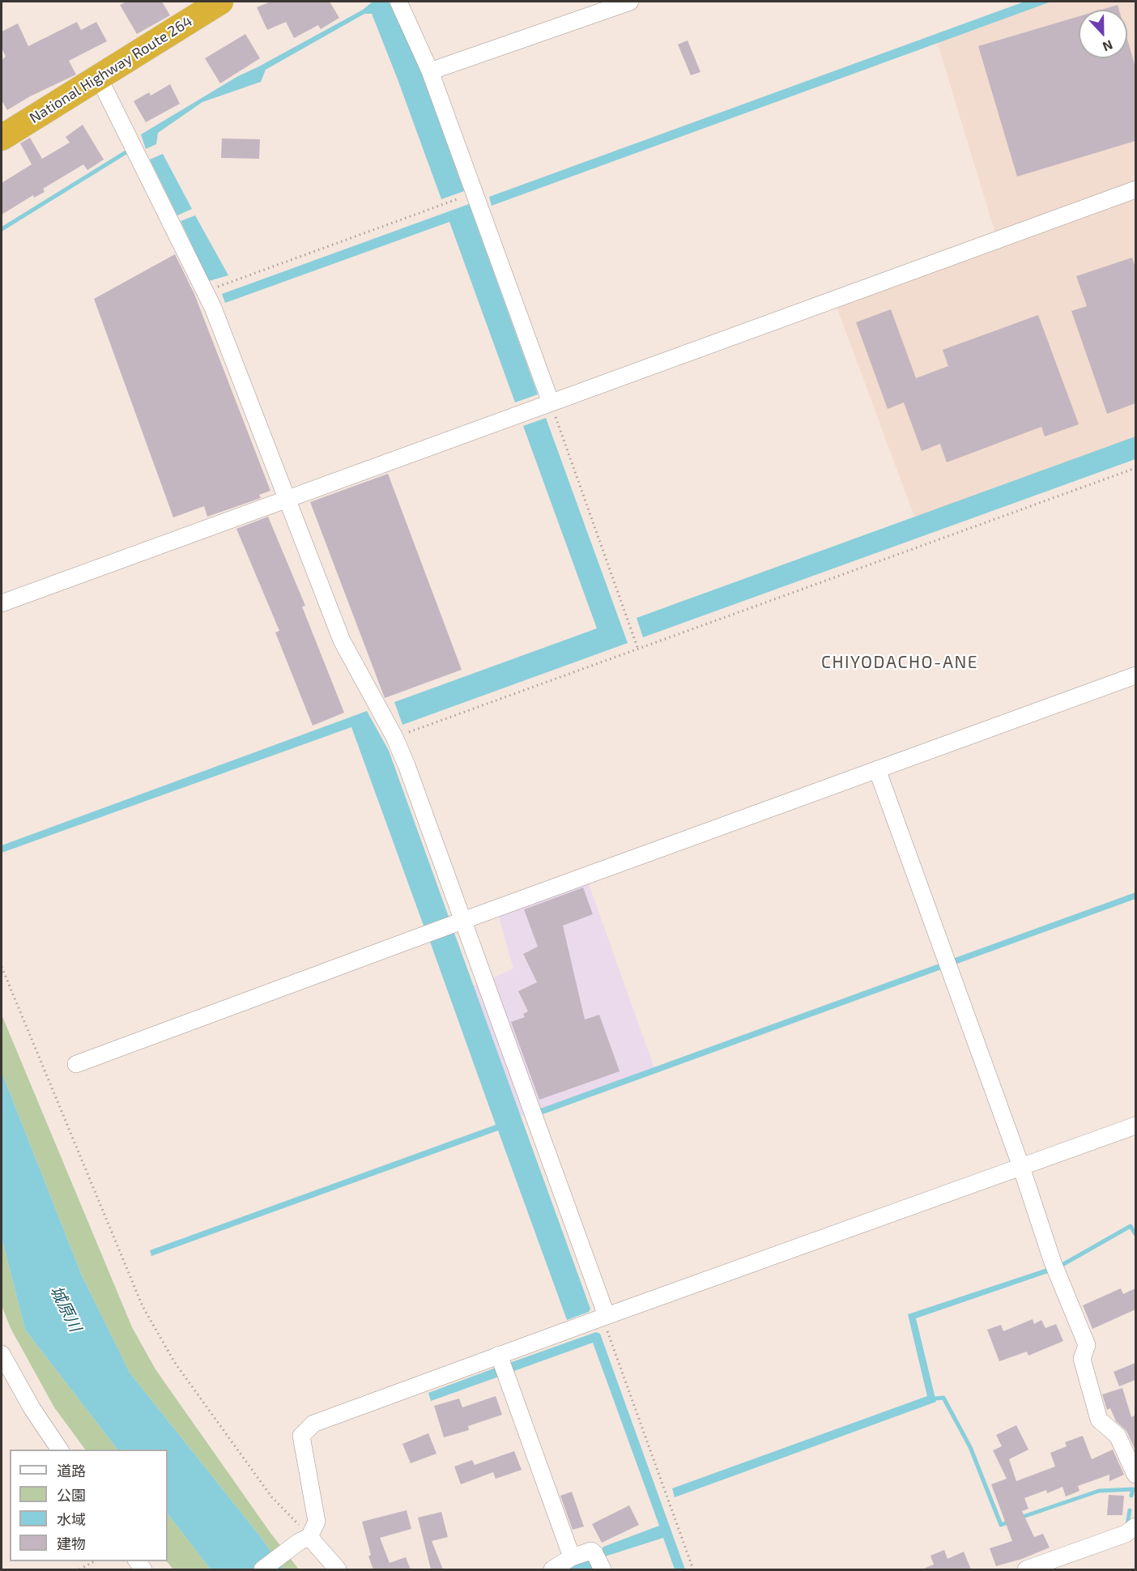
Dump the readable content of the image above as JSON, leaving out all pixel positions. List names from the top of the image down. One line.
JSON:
{"streets":{"highway":["National Highway Route 264"]},"districts":["CHIYODACHO-ANE"],"water":["城原川"],"legend":["道路","公園","水域","建物"],"north":"bottom"}
